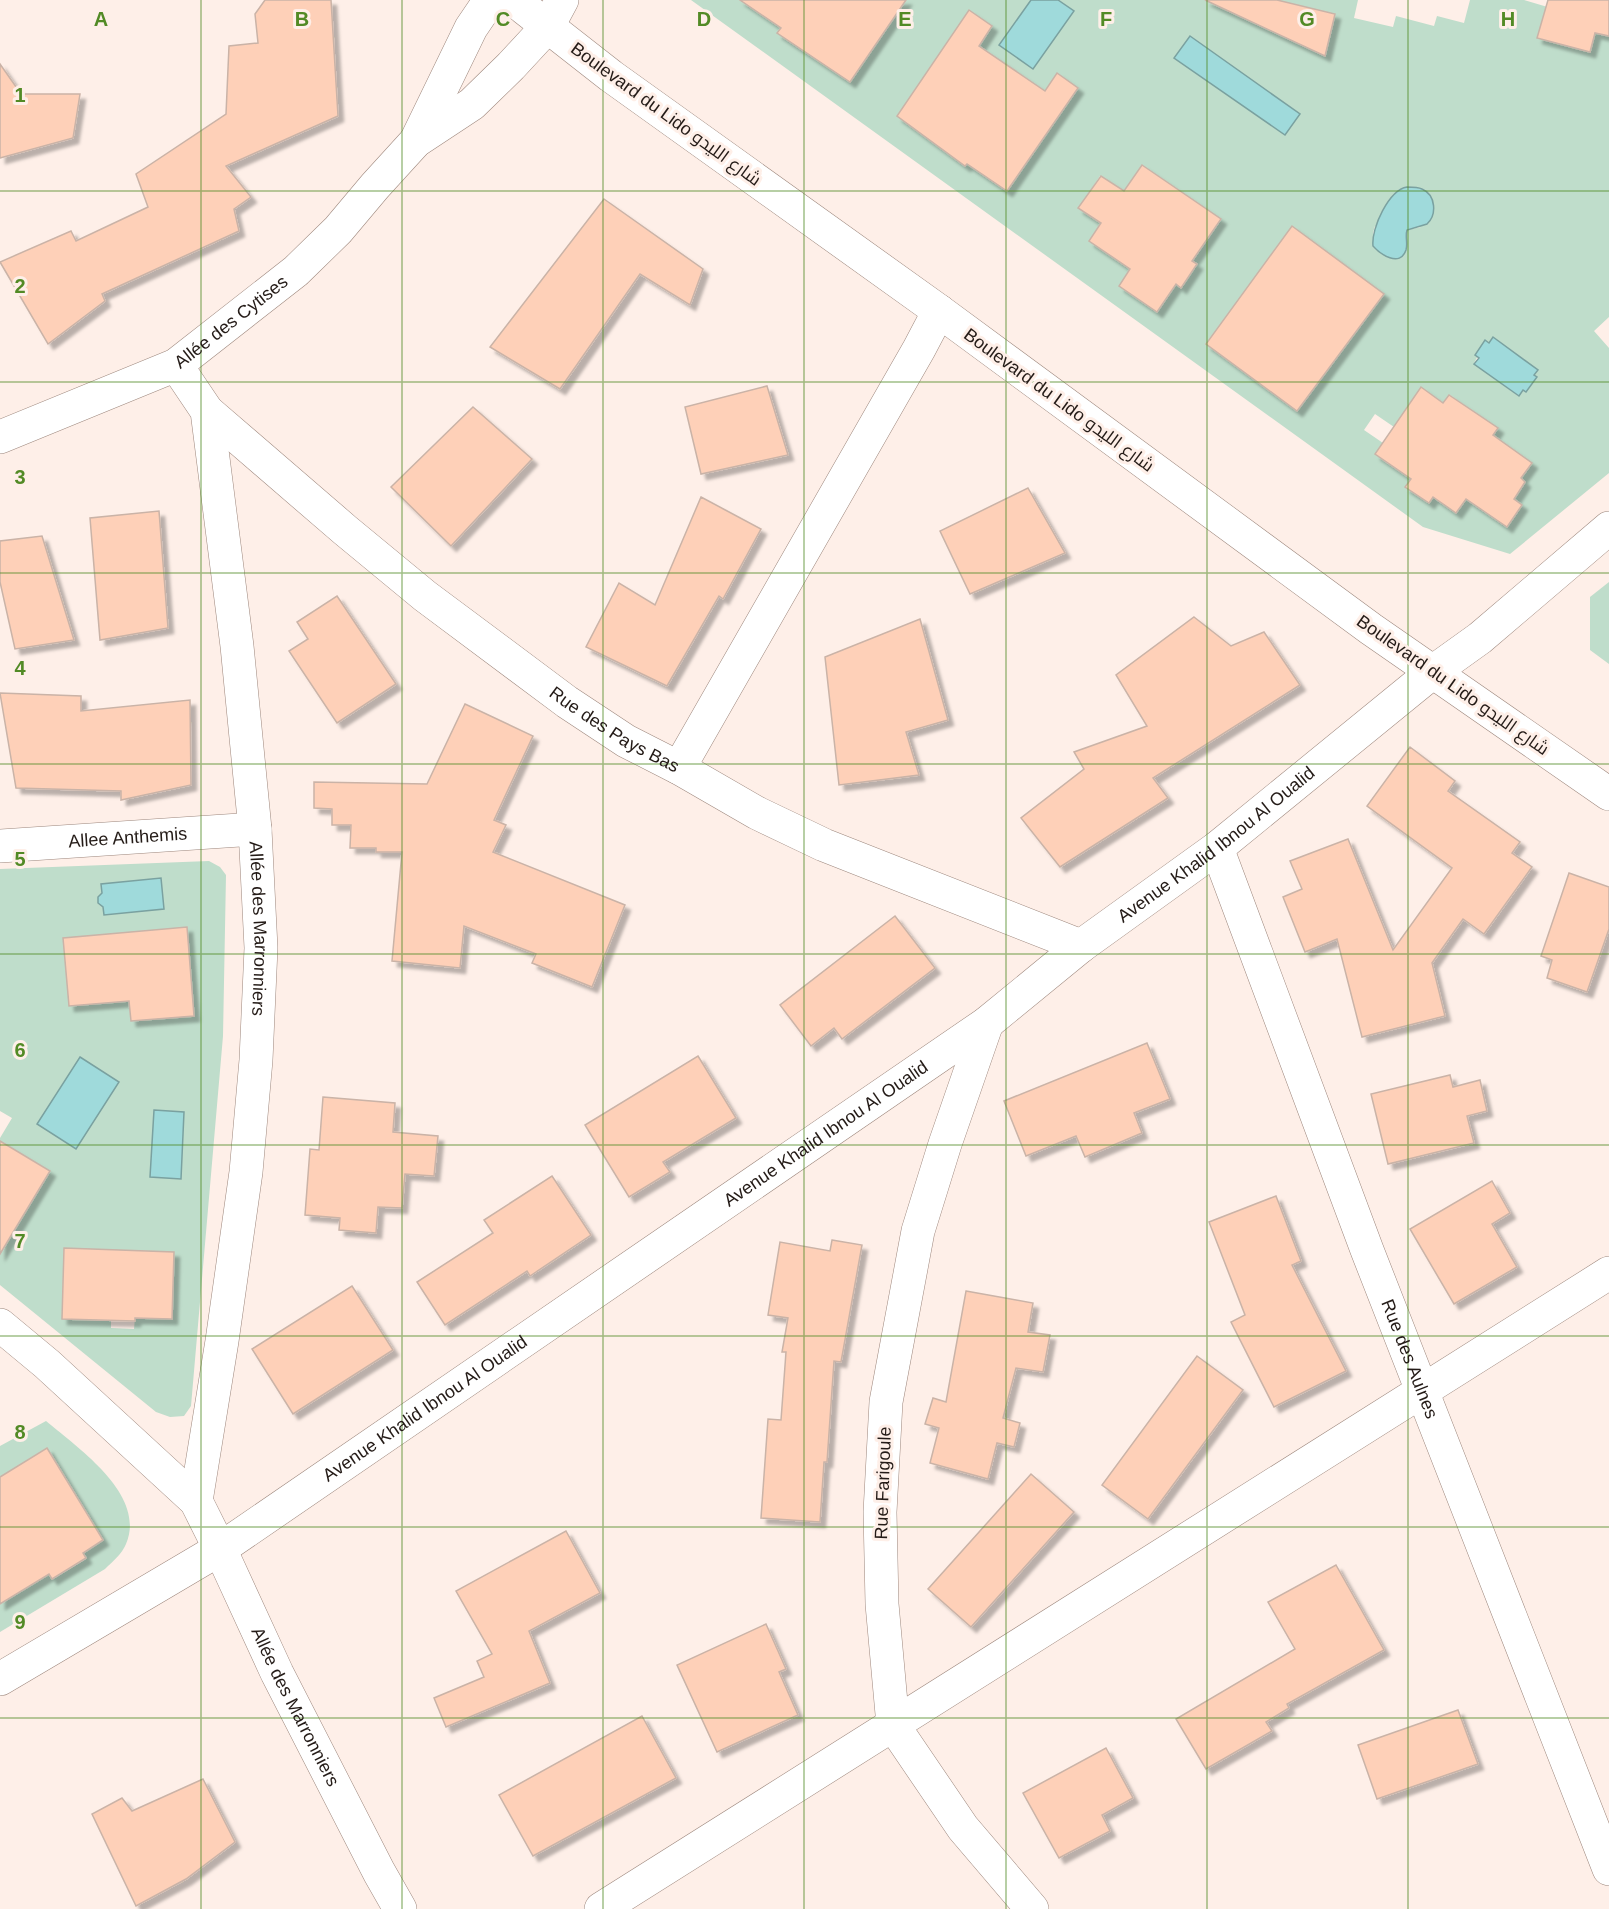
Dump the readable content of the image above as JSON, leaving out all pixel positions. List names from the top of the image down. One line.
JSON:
{"streets":{"street":["Boulevard du Lido شارع الليدو","Allée des Cytises","Rue des Pays Bas","Allee Anthemis","Avenue Khalid Ibnou Al Oualid","Allée des Marronniers","Rue des Aulnes","Rue Farigoule"]},"crossings":[["Boulevard du Lido شارع الليدو","Allée des Cytises"],["Boulevard du Lido شارع الليدو","Avenue Khalid Ibnou Al Oualid"],["Allée des Cytises","Allée des Marronniers"],["Rue des Pays Bas","Avenue Khalid Ibnou Al Oualid"],["Rue des Pays Bas","Allée des Marronniers"],["Allee Anthemis","Allée des Marronniers"],["Avenue Khalid Ibnou Al Oualid","Allée des Marronniers"],["Avenue Khalid Ibnou Al Oualid","Rue des Aulnes"],["Avenue Khalid Ibnou Al Oualid","Rue Farigoule"]],"grid":{"columns":["A","B","C","D","E","F","G","H"],"rows":["1","2","3","4","5","6","7","8","9"]}}
